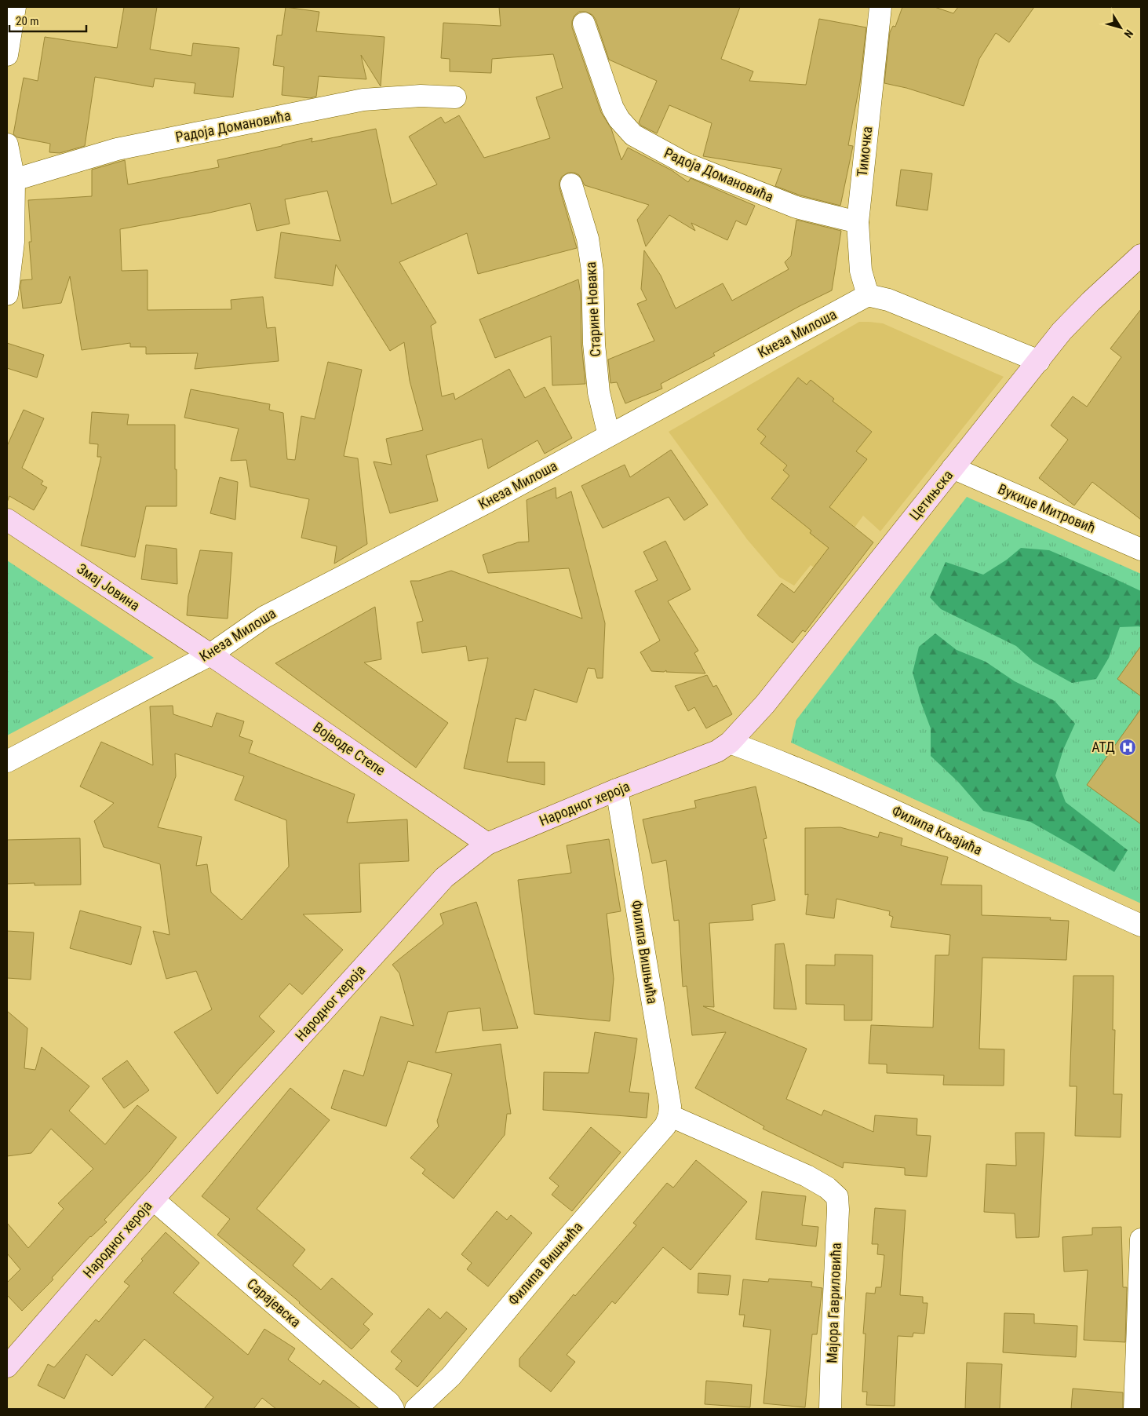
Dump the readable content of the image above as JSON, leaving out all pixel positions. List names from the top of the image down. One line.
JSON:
{"streets":{"street":["Радоја Домановића","Тимочка","Старине Новака","Кнеза Милоша","Цетињска","Вукице Митровић","Змај Јовина","Војводе Степе","Народног хероја","Филипа Кљајића","Филипа Вишњића","Сарајевска","Мајора Гавриловића"]},"crossings":[["Радоја Домановића","Тимочка"],["Тимочка","Кнеза Милоша"],["Старине Новака","Кнеза Милоша"],["Кнеза Милоша","Змај Јовина"],["Кнеза Милоша","Војводе Степе"],["Цетињска","Вукице Митровић"],["Цетињска","Народног хероја"],["Цетињска","Филипа Кљајића"],["Змај Јовина","Војводе Степе"],["Војводе Степе","Народног хероја"],["Народног хероја","Филипа Кљајића"],["Народног хероја","Филипа Вишњића"],["Народног хероја","Сарајевска"],["Филипа Вишњића","Мајора Гавриловића"]],"places":{"hospital":["АТД"]},"scale_bar":"20 m","north":"bottom right"}
